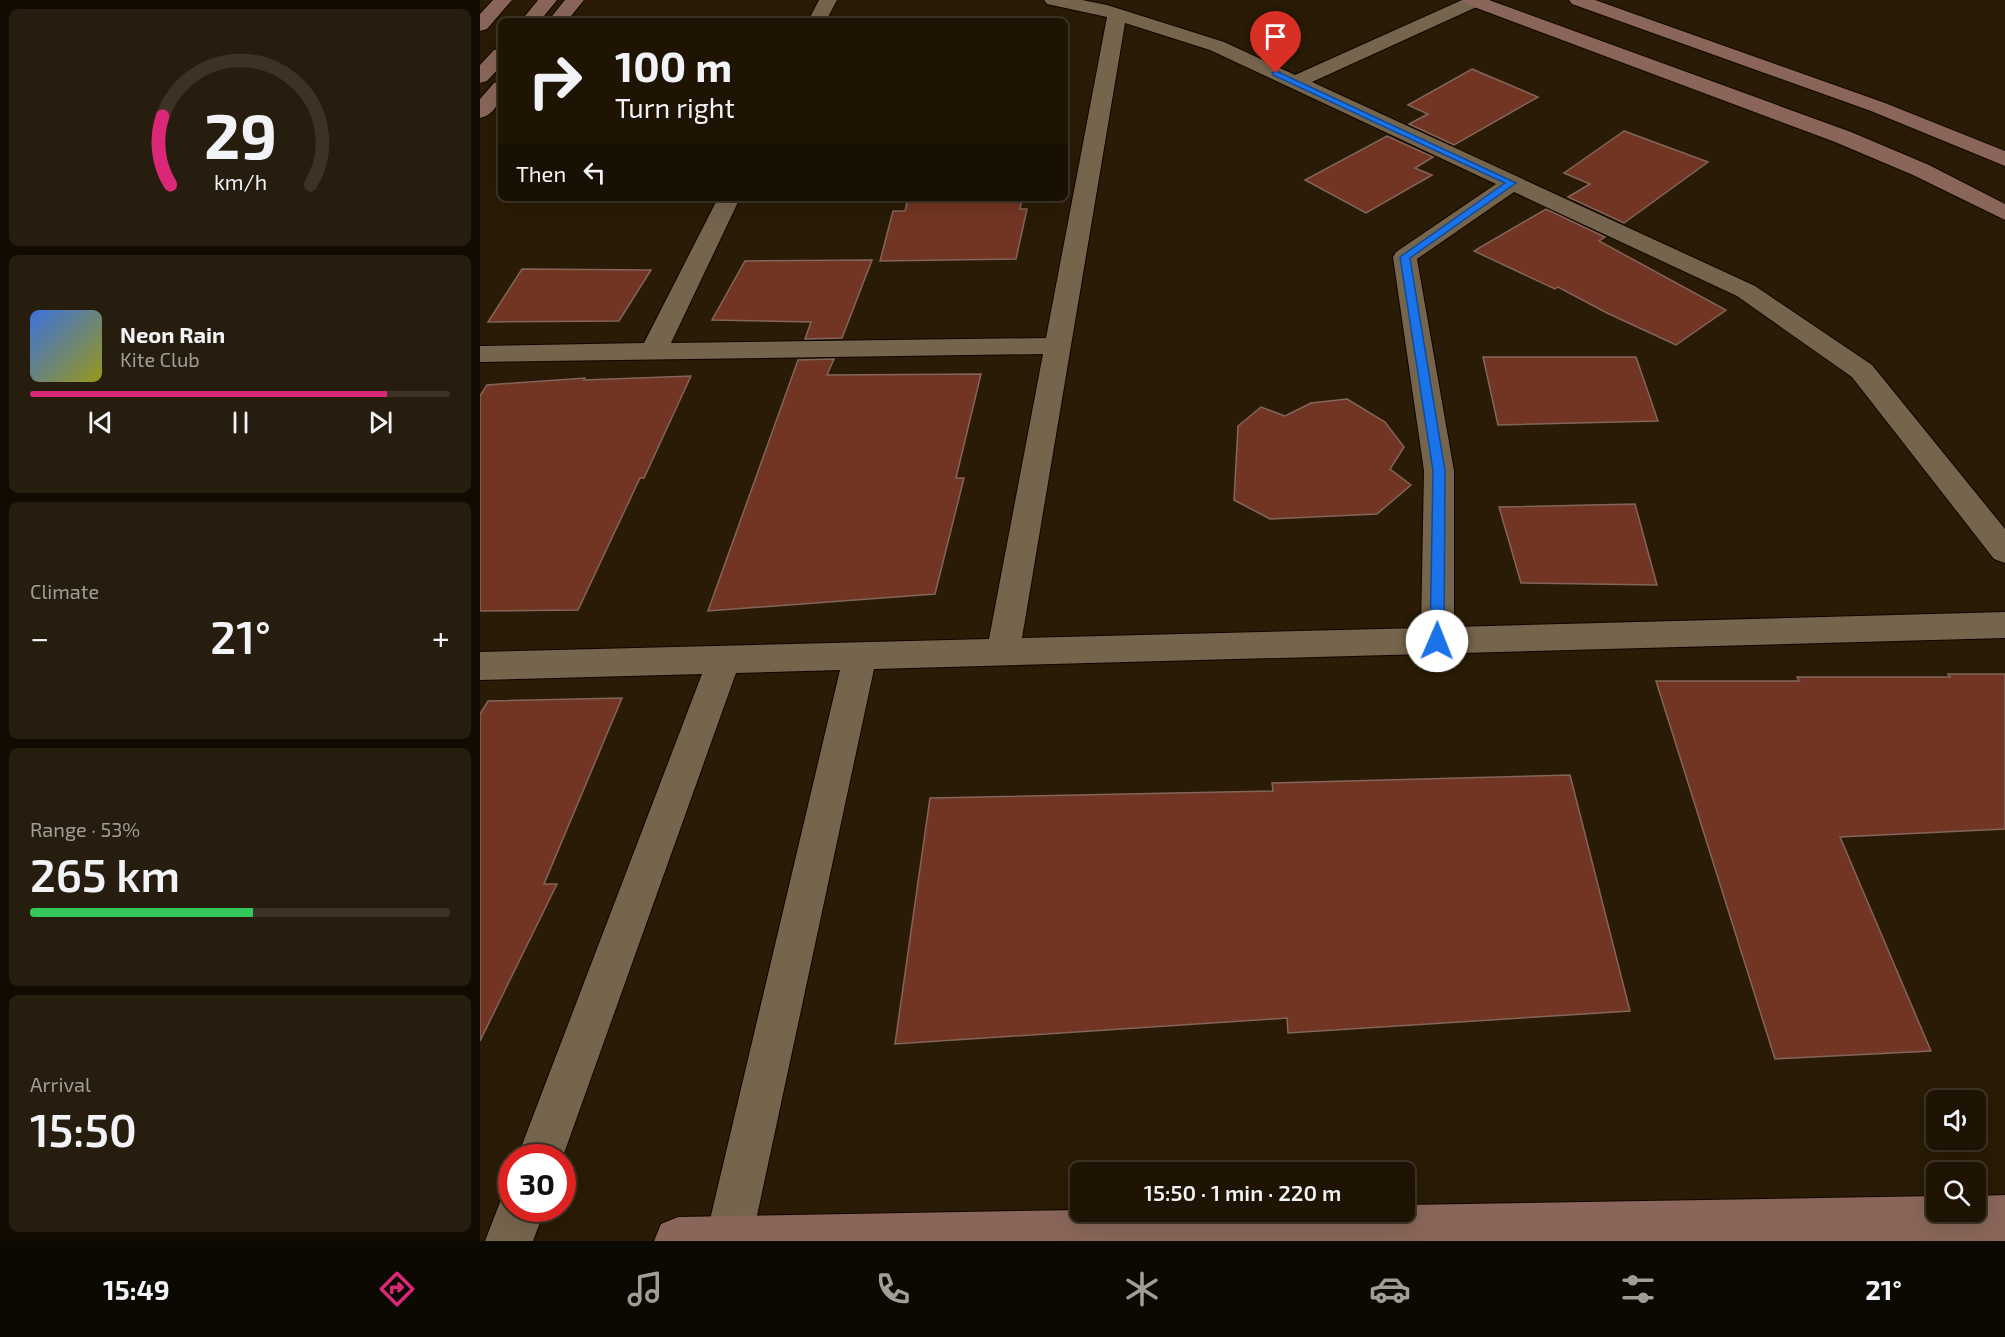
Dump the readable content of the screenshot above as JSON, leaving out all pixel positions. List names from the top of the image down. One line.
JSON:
{"page":{"turn":["100 m","Turn right"],"then":"Then","song":["Neon Rain","Kite Club"],"tile":["Climate",["Range · 53%","265 km"],["Arrival","15:50"]],"heat":["−","21°","+"],"limit":"30","trip":"15:50 · 1 min · 220 m","tabs":["15:49","21°"],"gauge":["29","km/h"]}}
